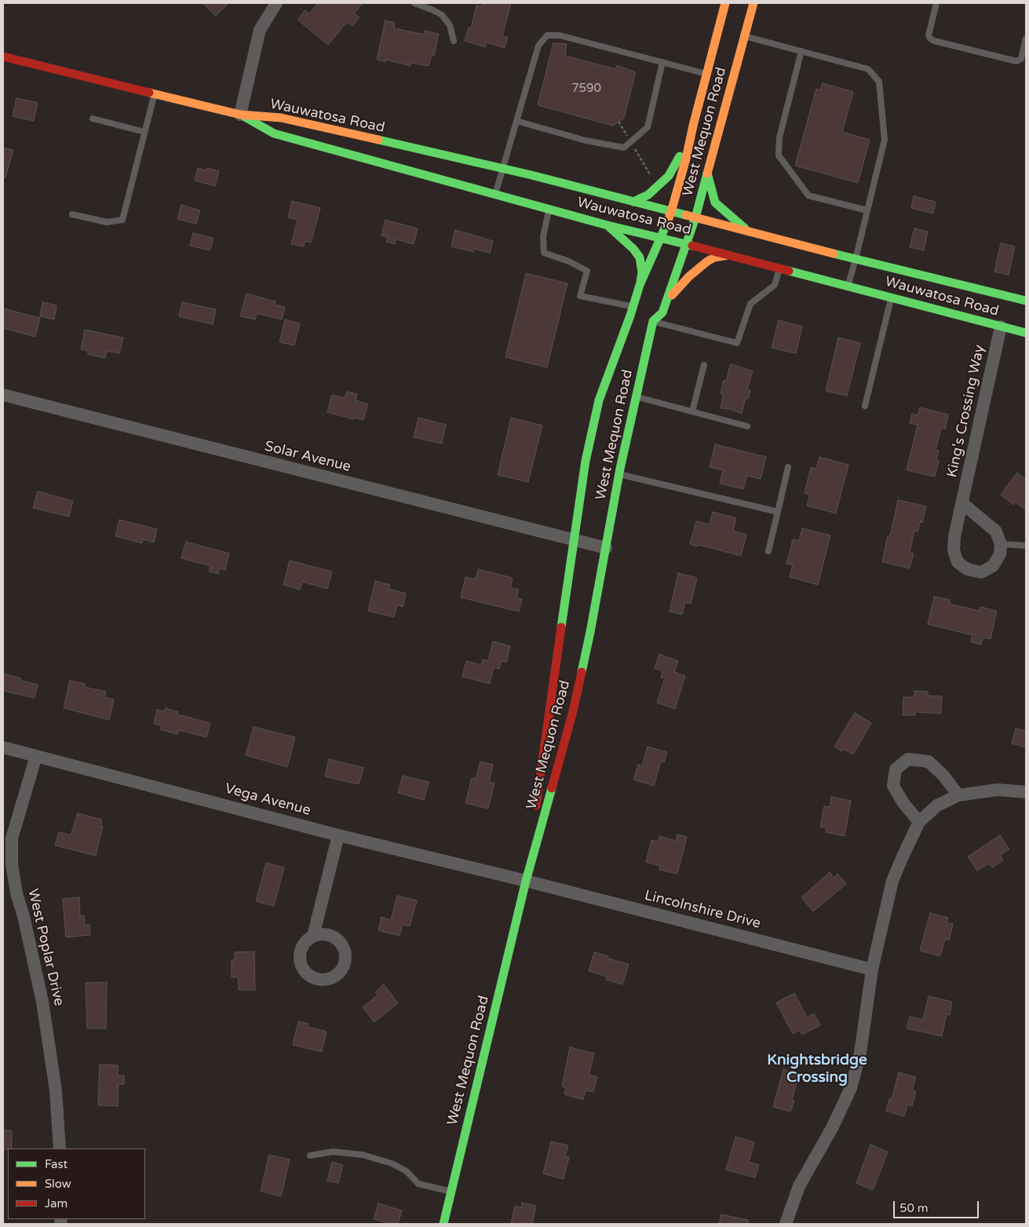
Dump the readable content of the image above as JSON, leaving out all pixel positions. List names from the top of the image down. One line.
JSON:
{"streets":{"main road":["Wauwatosa Road","West Mequon Road"],"street":["King's Crossing Way","Solar Avenue","Vega Avenue","Lincolnshire Drive","West Poplar Drive"]},"crossings":[["Wauwatosa Road","West Mequon Road"],["Wauwatosa Road","King's Crossing Way"],["West Mequon Road","Solar Avenue"],["West Mequon Road","Vega Avenue"],["West Mequon Road","Lincolnshire Drive"],["Vega Avenue","Lincolnshire Drive"],["Vega Avenue","West Poplar Drive"]],"districts":["Knightsbridge Crossing"],"house_numbers":["7590"],"legend":["Fast","Slow","Jam"],"scale_bar":"50 m"}
